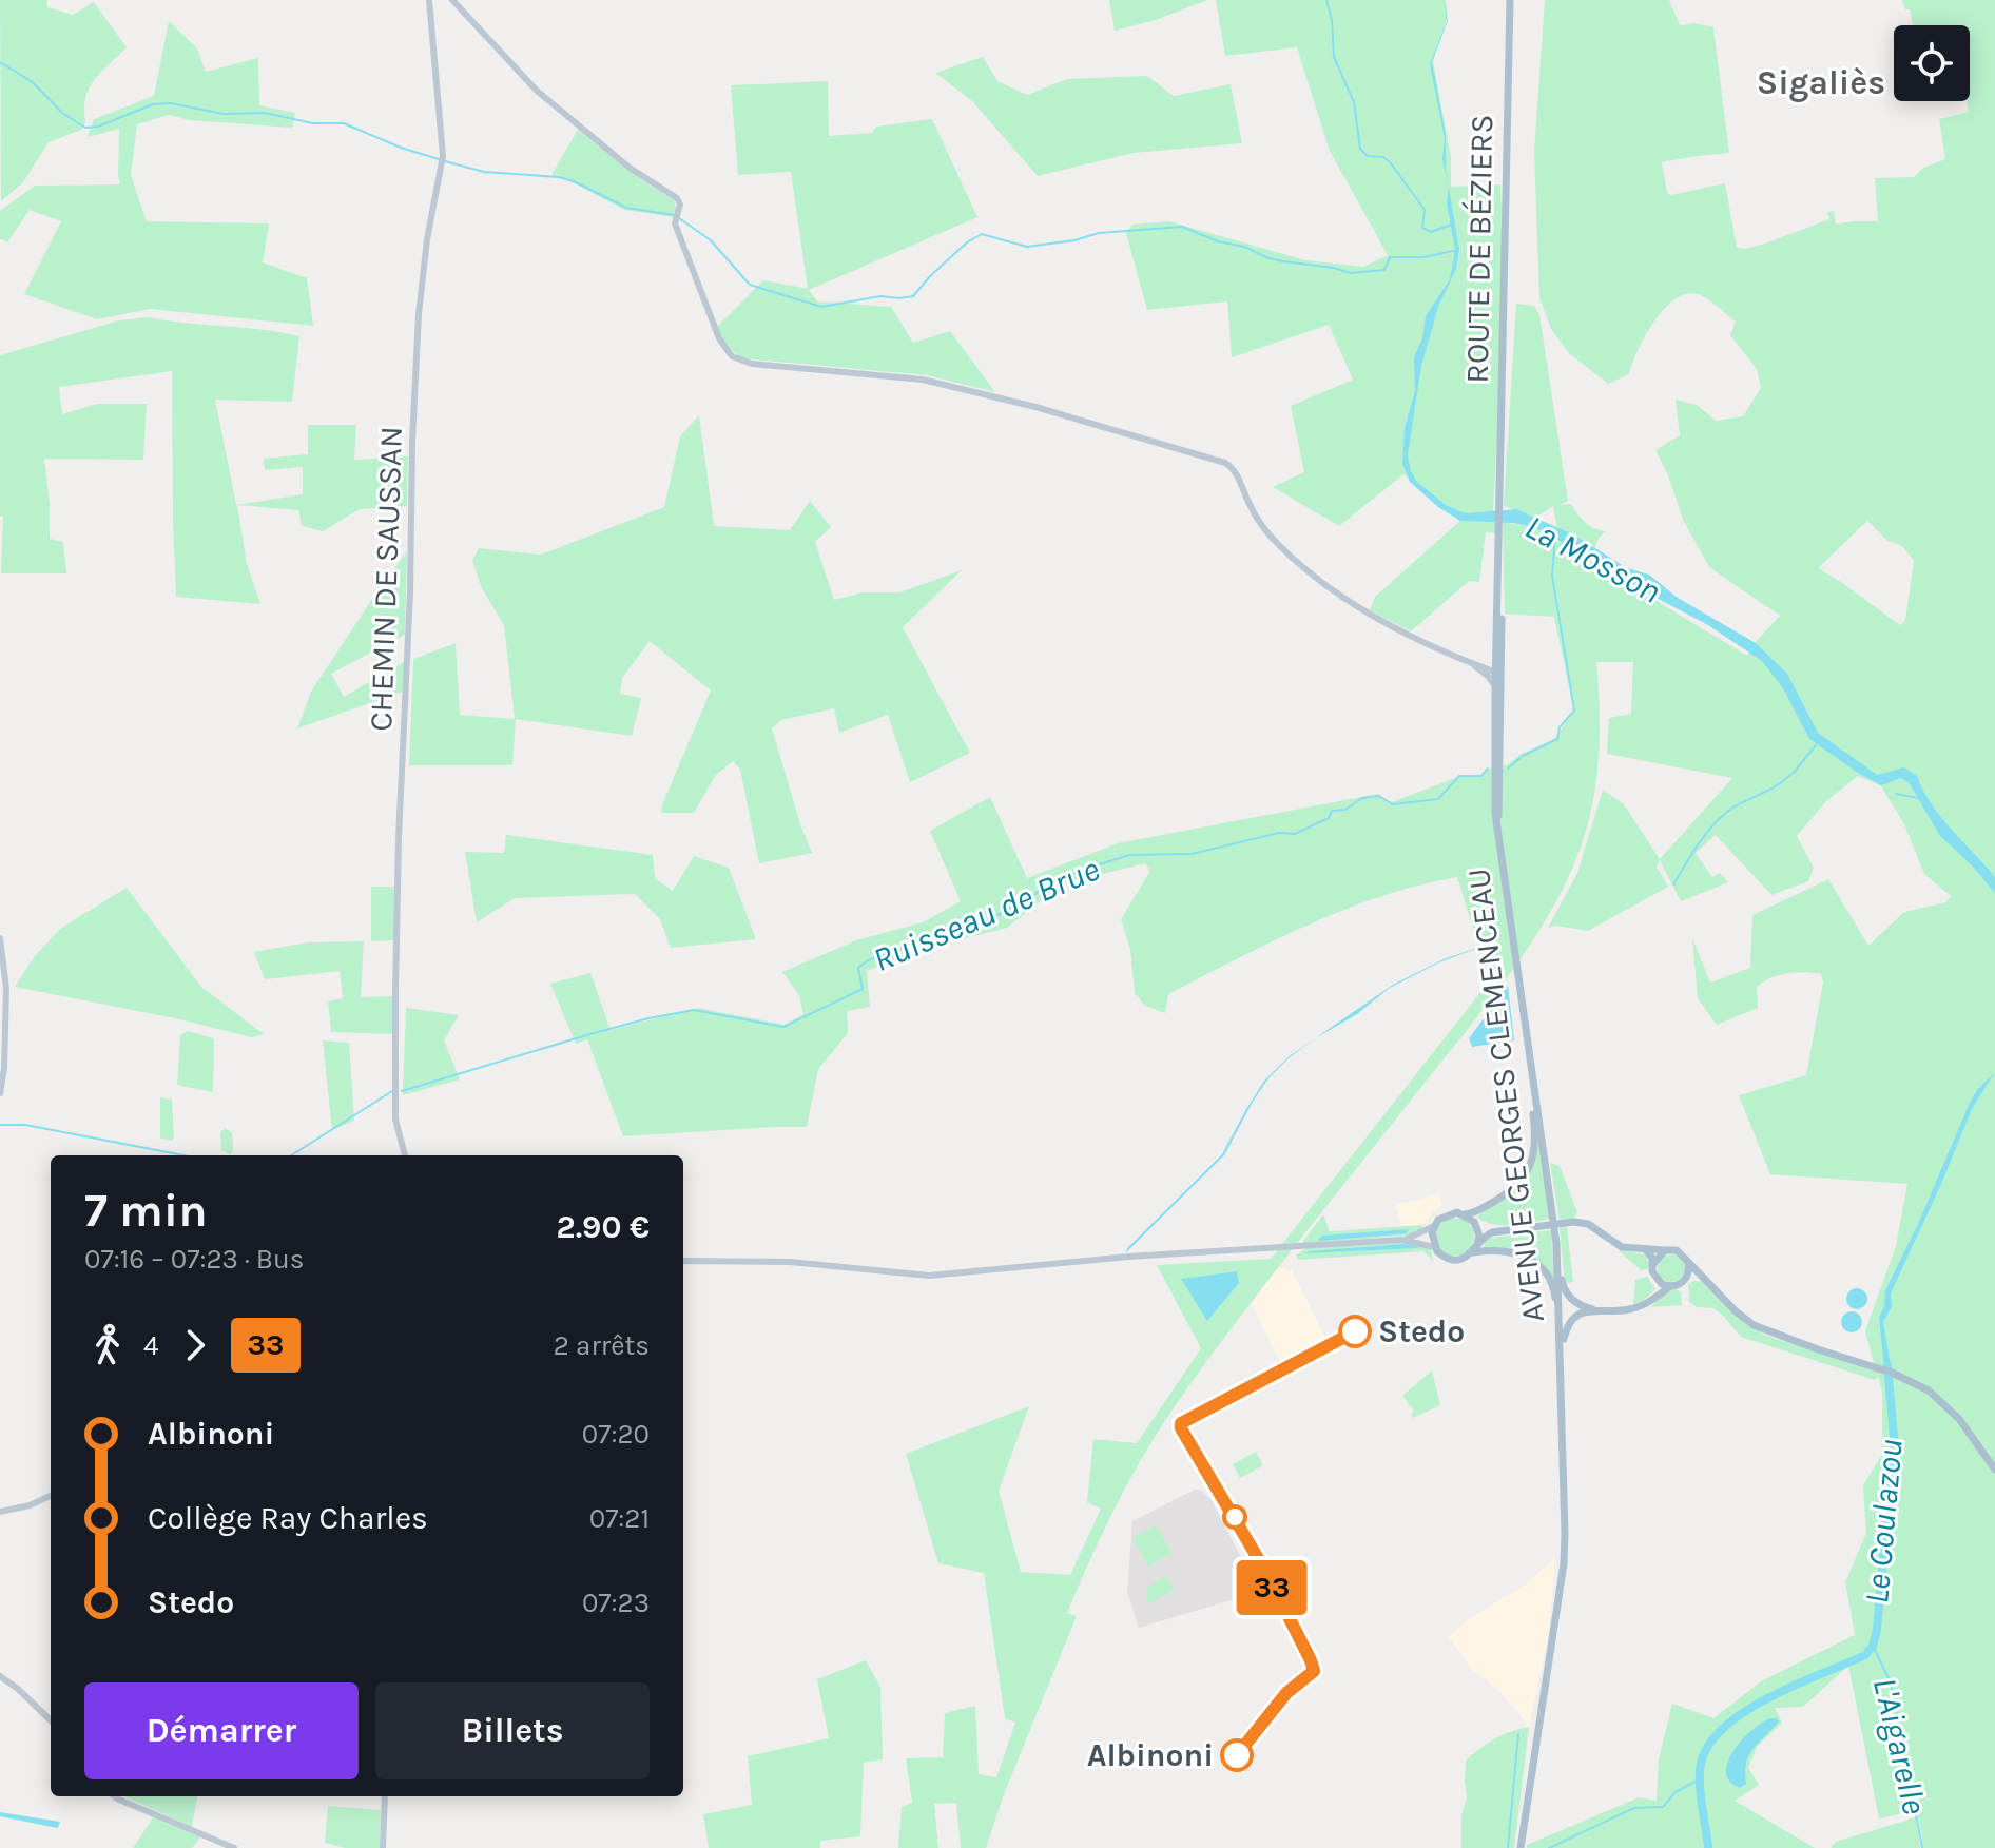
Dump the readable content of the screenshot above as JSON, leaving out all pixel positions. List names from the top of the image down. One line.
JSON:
{"streets":{"main road":["ROUTE DE BÉZIERS","AVENUE GEORGES CLEMENCEAU"],"street":["CHEMIN DE SAUSSAN"]},"districts":["Sigaliès"],"water":["La Mosson","Ruisseau de Brue","Le Coulazou","L'Aigarelle"],"places":["Stedo","Albinoni"],"lines":["bus line 33"],"page":{"on_map":"33","heading":["7 min","07:16 – 07:23 · Bus","2.90 €"],"legs":["4","33","2 arrêts"],"list":[{"name":"Albinoni","value":"07:20"},{"name":"Collège Ray Charles","value":"07:21"},{"name":"Stedo","value":"07:23"}],"buttons":["Démarrer","Billets"]}}
